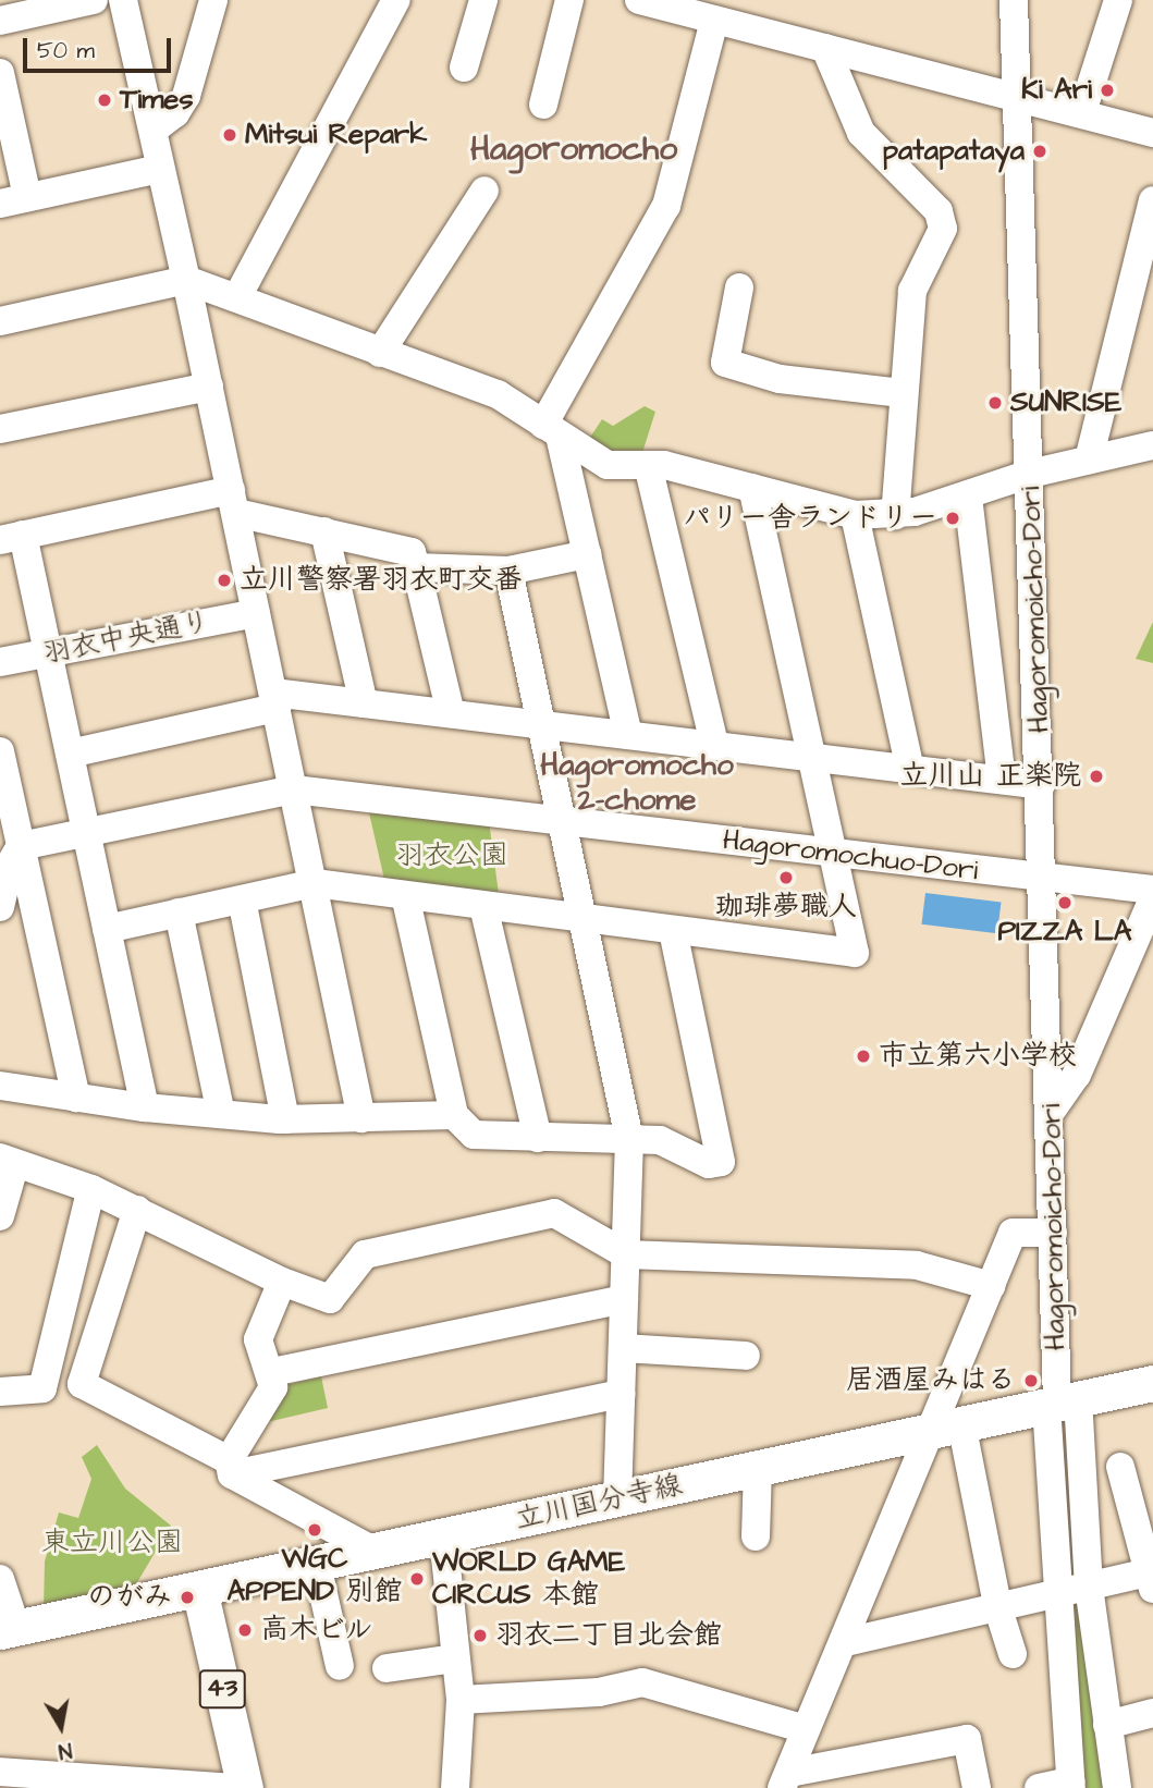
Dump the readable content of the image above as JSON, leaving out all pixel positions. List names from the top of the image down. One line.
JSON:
{"streets":{"main road":["立川国分寺線","43"],"street":["Hagoromoicho-Dori","羽衣中央通り","Hagoromochuo-Dori"]},"crossings":[["Hagoromoicho-Dori","Hagoromochuo-Dori"],["Hagoromoicho-Dori","立川国分寺線"],["立川国分寺線","43"]],"districts":["Hagoromocho","Hagoromocho 2-chome"],"parks":["羽衣公園","東立川公園"],"places":["Ki Ari","Times","Mitsui Repark","patapataya","SUNRISE","パリー舎ランドリー","立川警察署羽衣町交番","立川山 正楽院","珈琲夢職人","PIZZA LA","市立第六小学校","居酒屋みはる","WGC APPEND 別館","WORLD GAME CIRCUS 本館","のがみ","高木ビル","羽衣二丁目北会館"],"scale_bar":"50 m","north":"bottom"}
